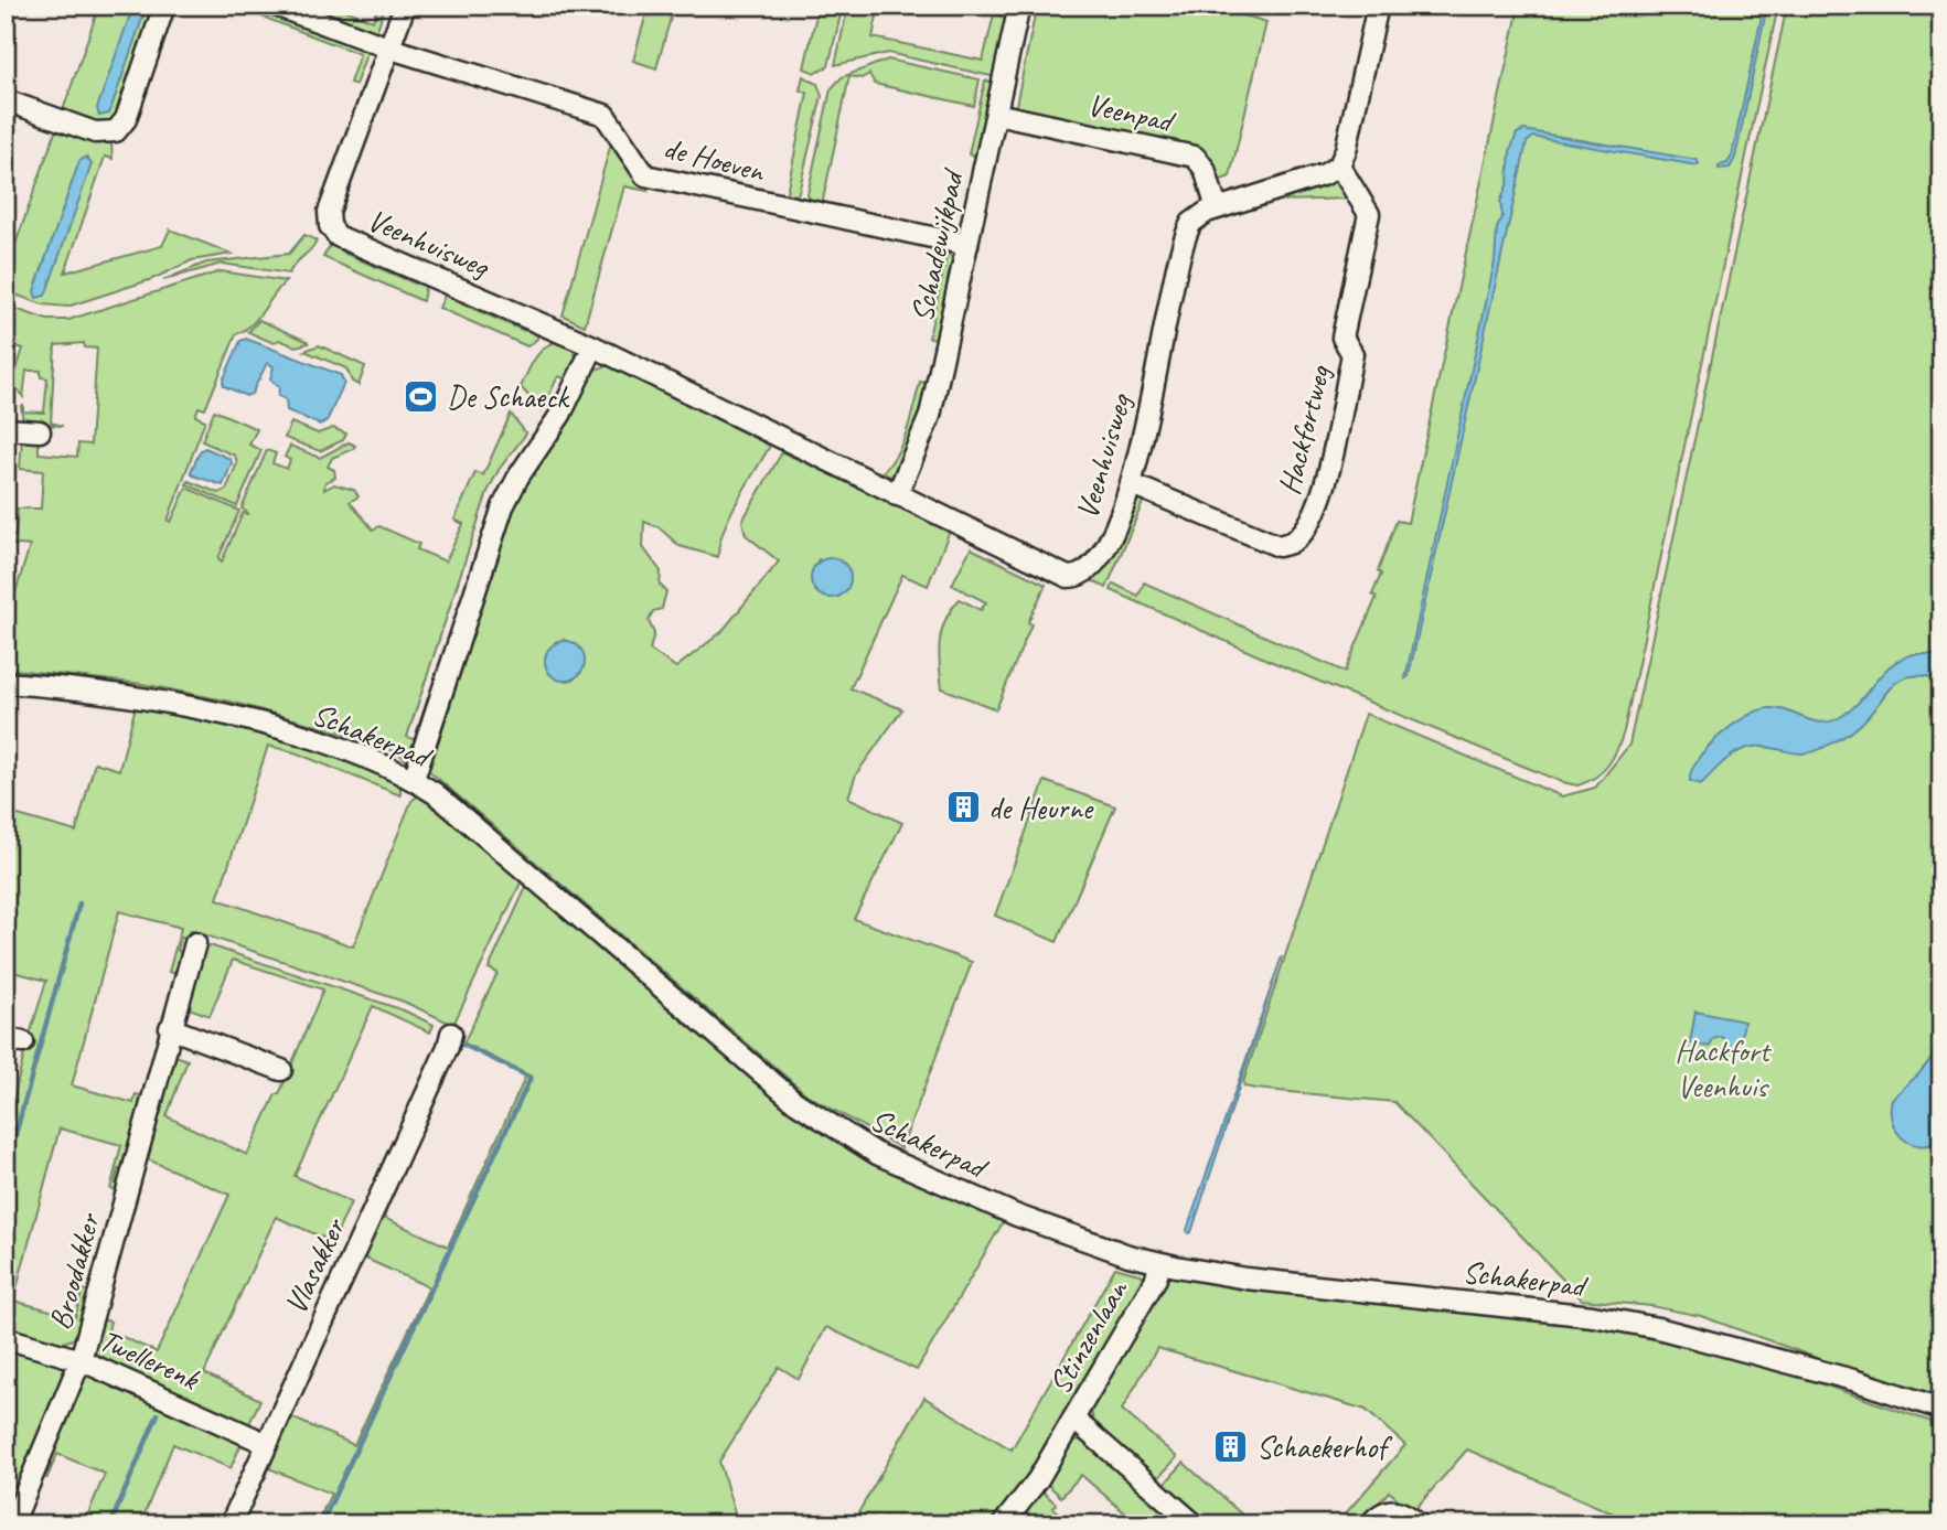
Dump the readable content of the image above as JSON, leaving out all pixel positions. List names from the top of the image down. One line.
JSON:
{"streets":{"street":["Veenpad","de Hoeven","Veenhuisweg","Schadewijkpad","Hackfortweg","Schakerpad","Vlasakker","Broodakker","Stinzenlaan","Twellerenk"]},"crossings":[["Veenpad","Veenhuisweg"],["Veenpad","Schadewijkpad"],["de Hoeven","Veenhuisweg"],["de Hoeven","Schadewijkpad"],["Veenhuisweg","Schadewijkpad"],["Veenhuisweg","Hackfortweg"],["Schakerpad","Stinzenlaan"],["Vlasakker","Twellerenk"],["Broodakker","Twellerenk"]],"parks":["Hackfort Veenhuis"],"places":{"sports":["De Schaeck"],"building":["de Heurne","Schaekerhof"]}}
